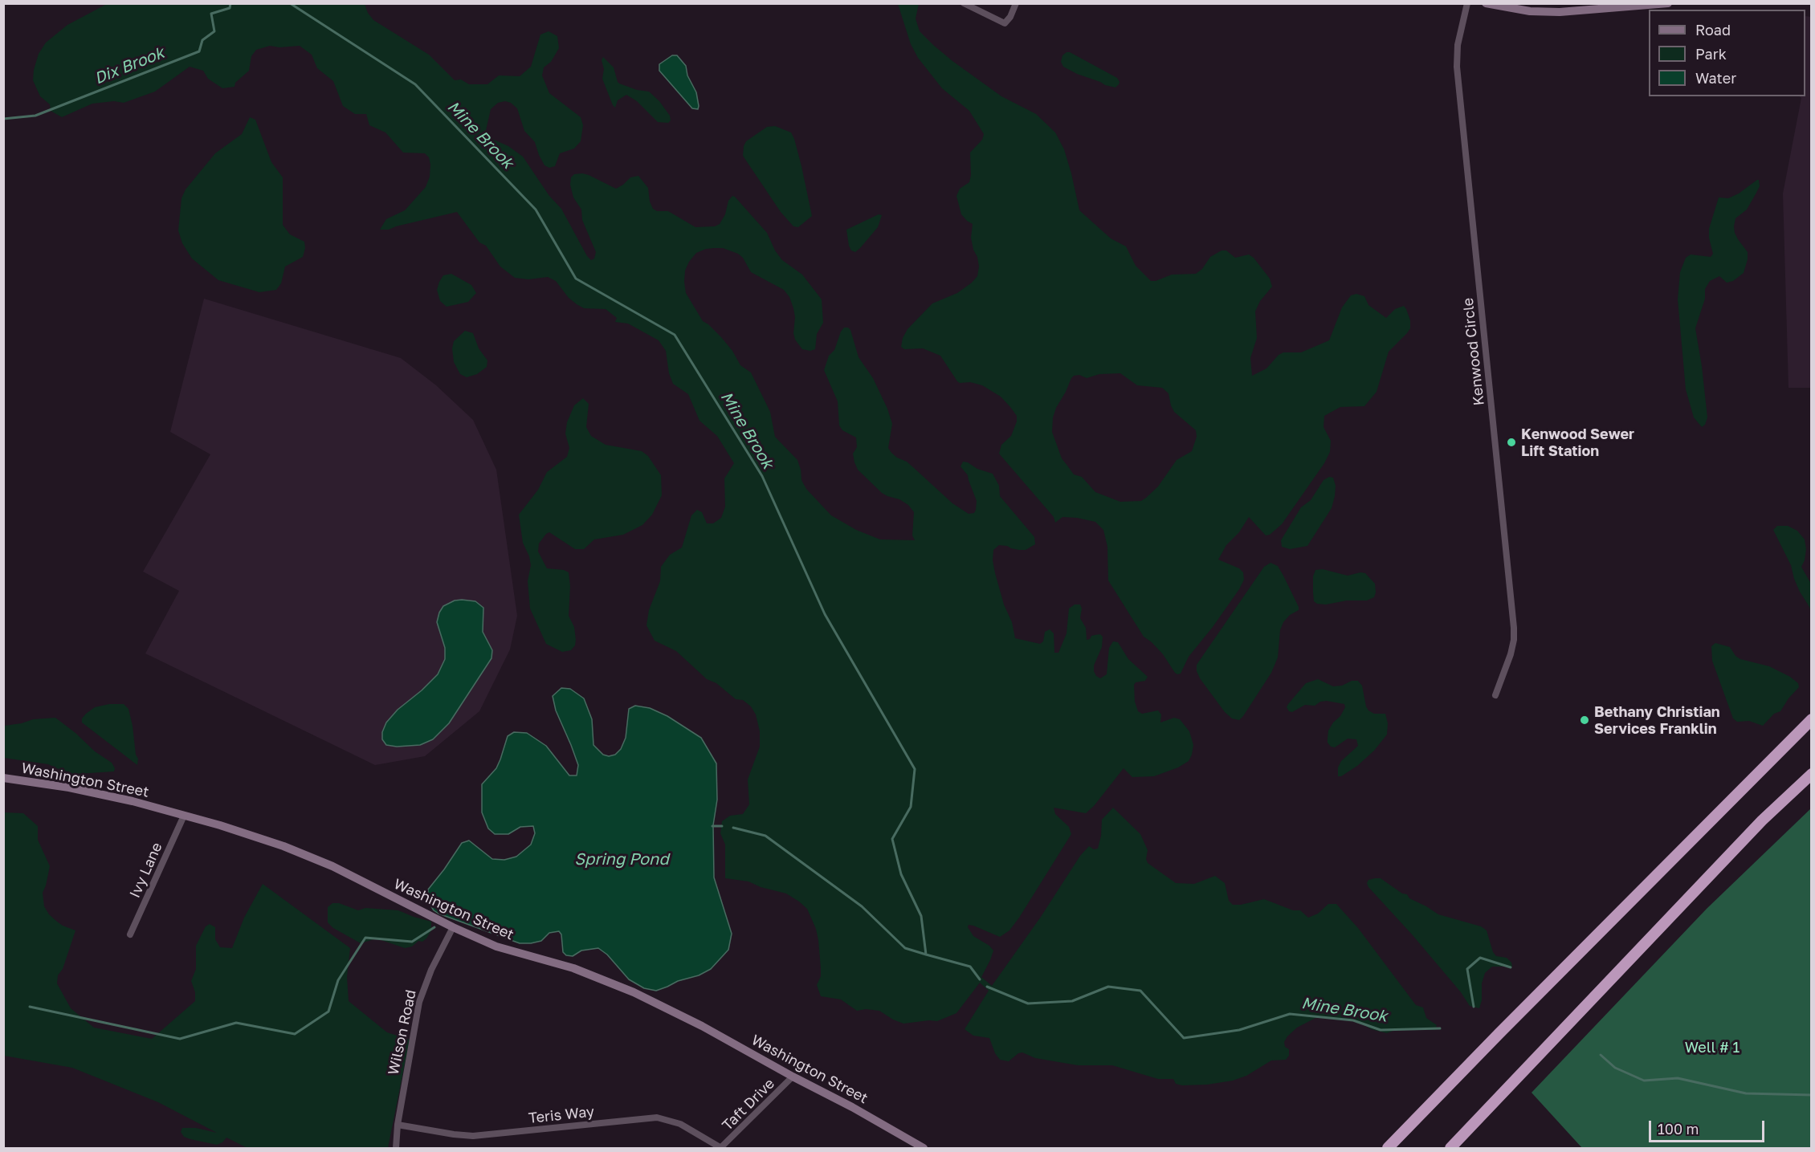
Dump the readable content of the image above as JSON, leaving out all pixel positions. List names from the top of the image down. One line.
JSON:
{"streets":{"main road":["Washington Street"],"street":["Kenwood Circle","Ivy Lane","Wilson Road","Taft Drive","Teris Way"]},"crossings":[["Washington Street","Ivy Lane"],["Washington Street","Wilson Road"],["Washington Street","Taft Drive"],["Wilson Road","Teris Way"],["Taft Drive","Teris Way"]],"water":["Dix Brook","Mine Brook","Spring Pond"],"parks":["Well # 1"],"places":["Kenwood Sewer Lift Station","Bethany Christian Services Franklin"],"legend":["Road","Park","Water"],"scale_bar":"100 m"}
